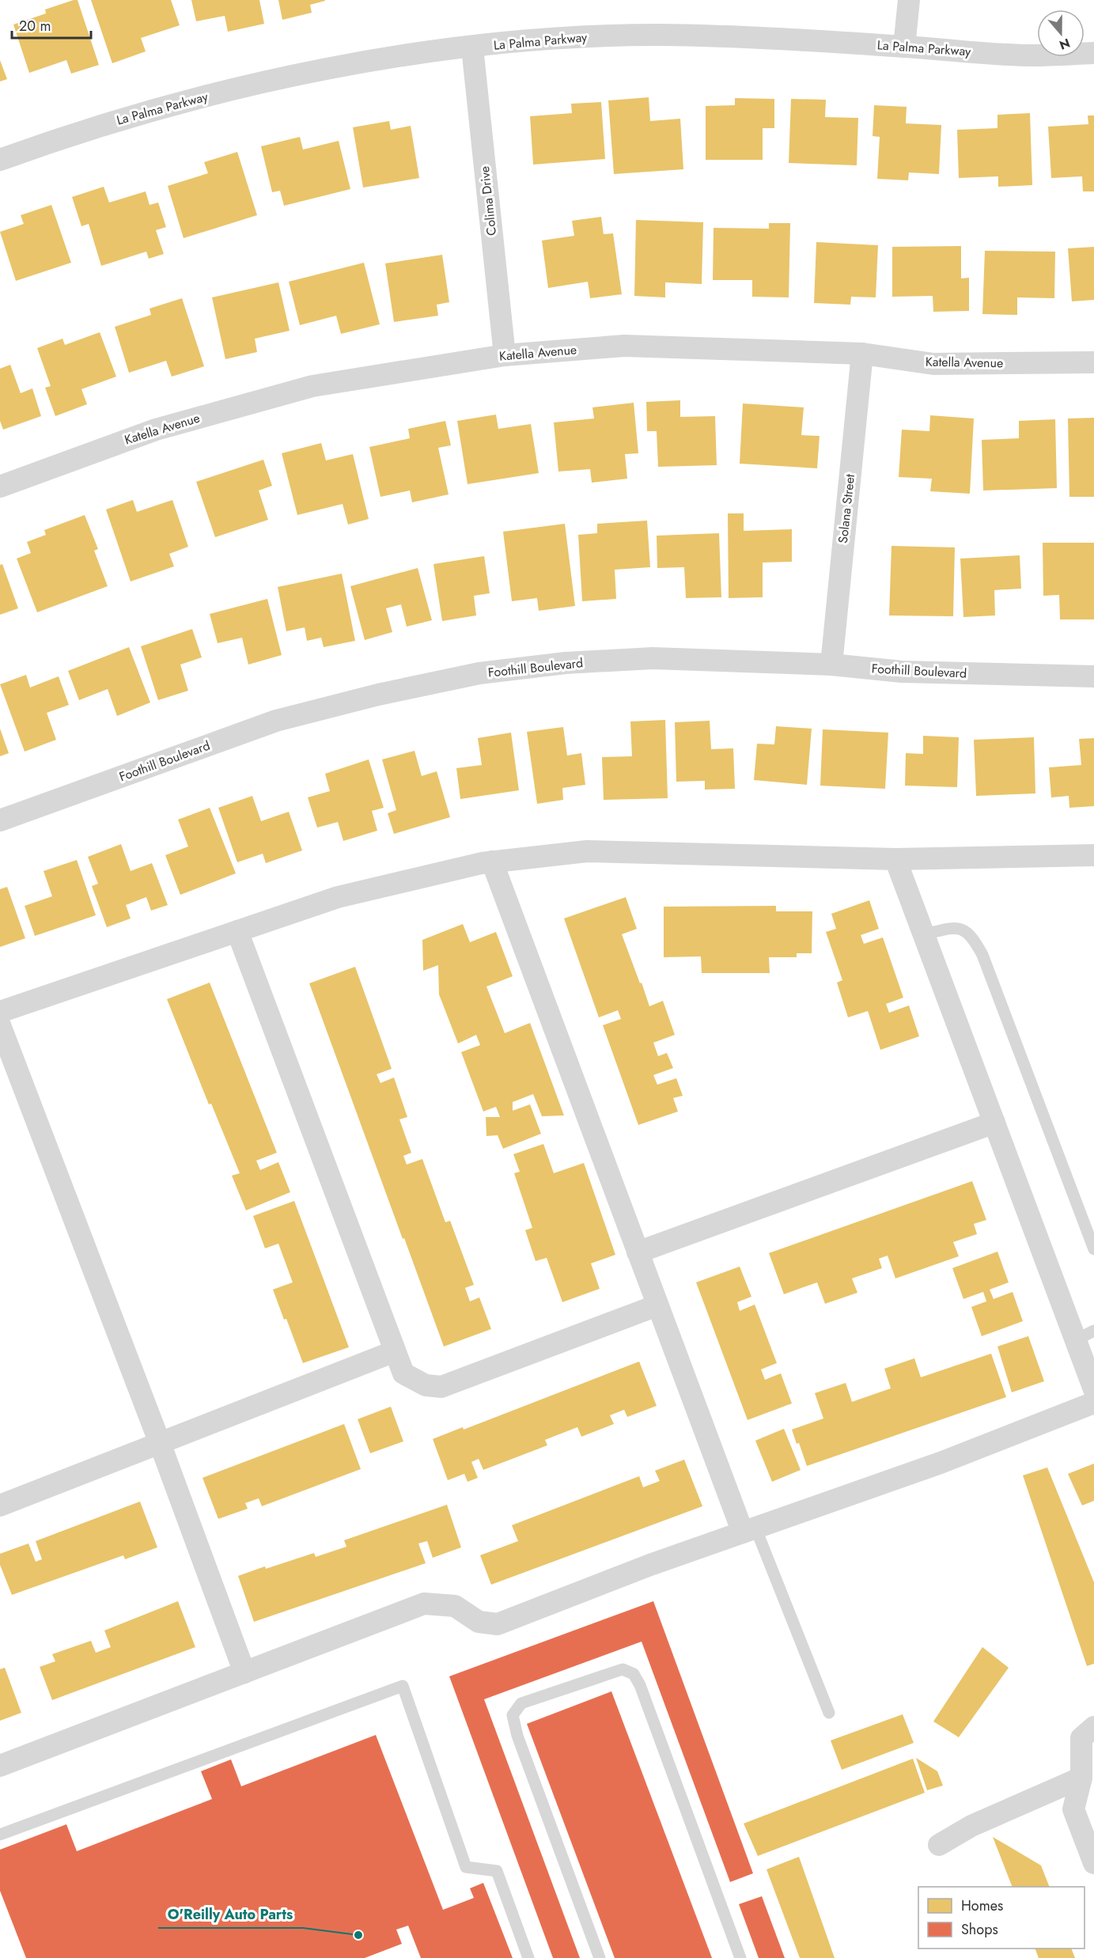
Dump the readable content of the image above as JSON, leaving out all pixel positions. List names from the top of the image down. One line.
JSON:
{"streets":{"street":["La Palma Parkway","Colima Drive","Katella Avenue","Solana Street","Foothill Boulevard"]},"crossings":[["La Palma Parkway","Colima Drive"],["Colima Drive","Katella Avenue"],["Katella Avenue","Solana Street"],["Solana Street","Foothill Boulevard"]],"places":["O'Reilly Auto Parts"],"legend":["Homes","Shops"],"scale_bar":"20 m","north":"bottom"}
